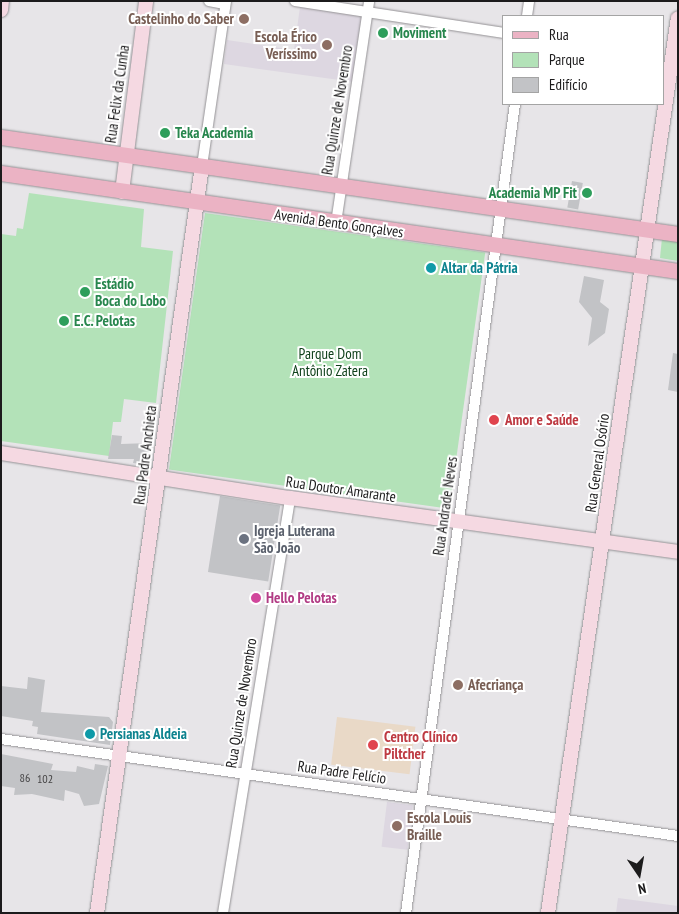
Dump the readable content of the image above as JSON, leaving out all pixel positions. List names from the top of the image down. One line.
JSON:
{"streets":{"main road":["Avenida Bento Gonçalves"],"street":["Rua Felix da Cunha","Rua Quinze de Novembro","Rua Padre Anchieta","Rua General Osório","Rua Doutor Amarante","Rua Andrade Neves","Rua Padre Felício"]},"crossings":[["Rua Felix da Cunha","Avenida Bento Gonçalves"],["Rua Quinze de Novembro","Avenida Bento Gonçalves"],["Rua Quinze de Novembro","Rua Doutor Amarante"],["Rua Quinze de Novembro","Rua Padre Felício"],["Avenida Bento Gonçalves","Rua Padre Anchieta"],["Avenida Bento Gonçalves","Rua General Osório"],["Avenida Bento Gonçalves","Rua Andrade Neves"],["Rua Padre Anchieta","Rua Doutor Amarante"],["Rua Padre Anchieta","Rua Padre Felício"],["Rua General Osório","Rua Doutor Amarante"],["Rua General Osório","Rua Padre Felício"],["Rua Doutor Amarante","Rua Andrade Neves"],["Rua Andrade Neves","Rua Padre Felício"]],"parks":["Parque Dom Antônio Zatera"],"places":["Castelinho do Saber","Moviment","Escola Érico Veríssimo","Teka Academia","Academia MP Fit","Altar da Pátria","Estádio Boca do Lobo","E.C. Pelotas","Amor e Saúde","Igreja Luterana São João","Hello Pelotas","Afecriança","Persianas Aldeia","Centro Clínico Piltcher","Escola Louis Braille"],"house_numbers":["86","102"],"legend":["Rua","Parque","Edifício"],"north":"bottom"}
